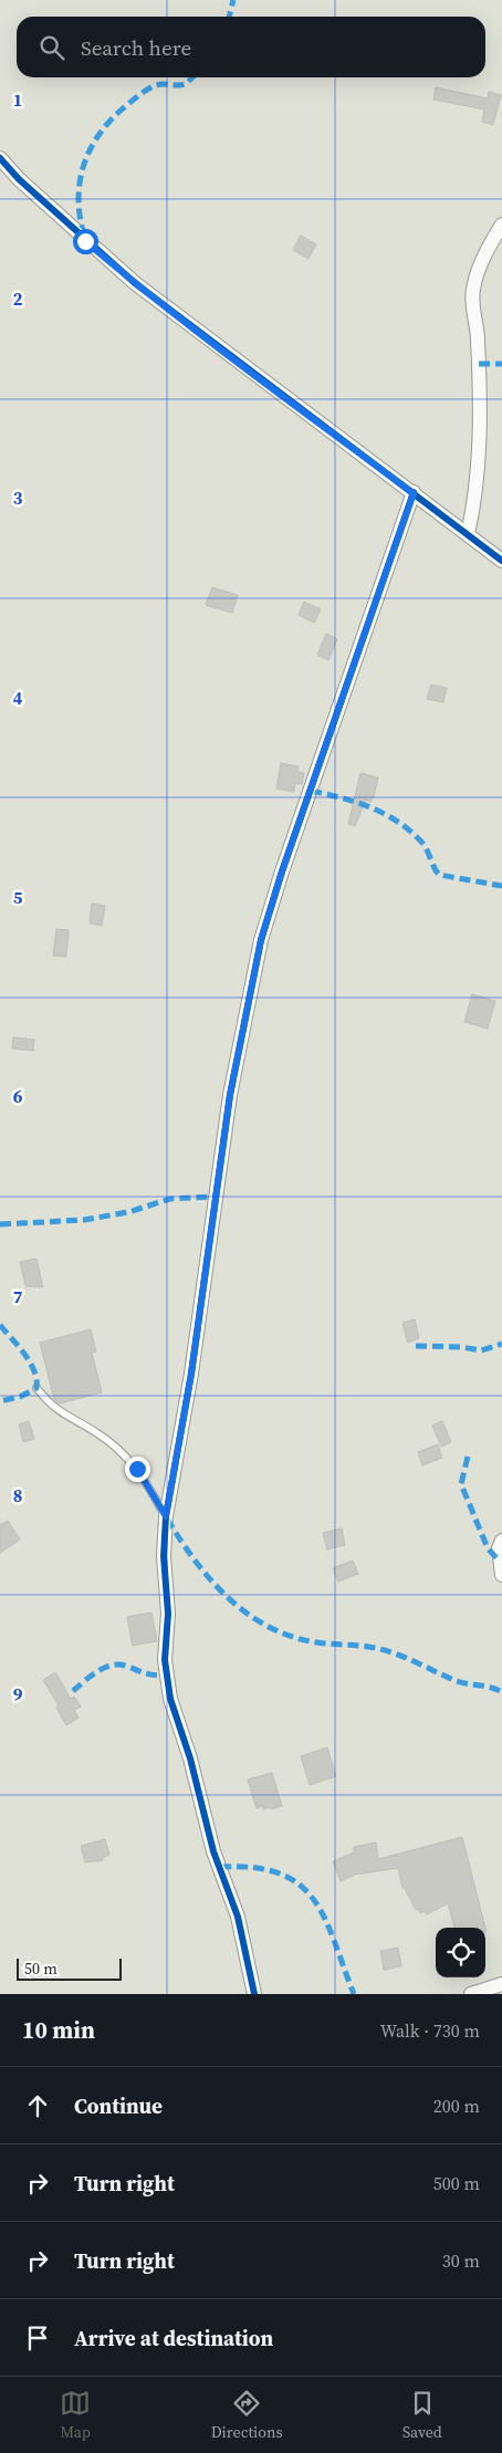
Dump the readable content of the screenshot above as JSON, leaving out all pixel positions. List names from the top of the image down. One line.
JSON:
{"scale_bar":"50 m","page":{"search":"Search here","scale":"50 m","heading":["10 min","Walk · 730 m"],"list":[["Continue","200 m"],["Turn right","500 m"],["Turn right","30 m"],"Arrive at destination"],"nav":["Map","Directions","Saved"]},"grid":{"rows":["1","2","3","4","5","6","7","8","9"]}}
